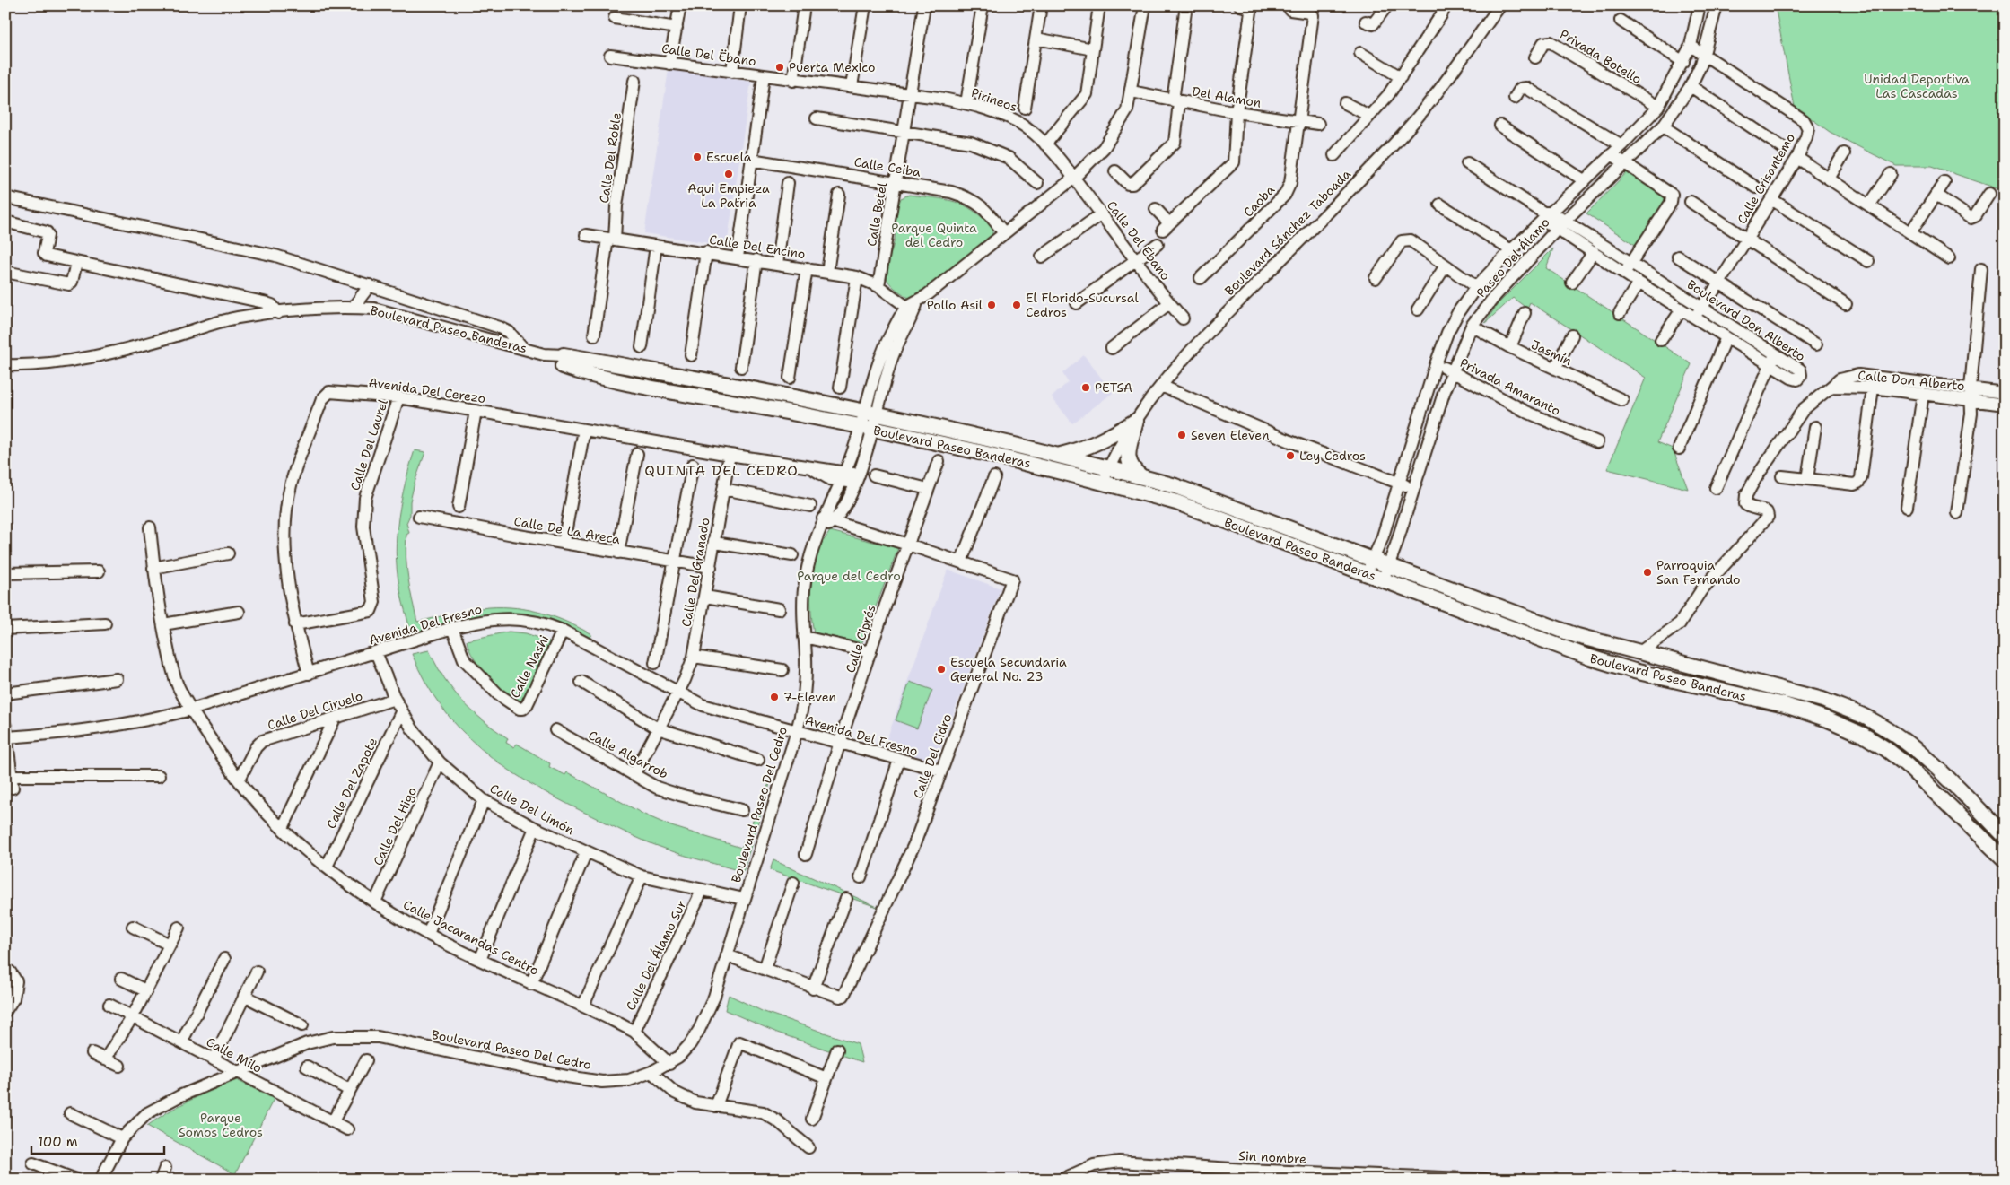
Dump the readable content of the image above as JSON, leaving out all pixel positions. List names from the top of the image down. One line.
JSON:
{"streets":{"main road":["Boulevard Paseo Banderas"],"street":["Calle Del Ëbano","Privada Botello","Del Alamon","Pirineos","Calle Del Roble","Calle Ceiba","Calle Crisantemo","Caoba","Calle Betel","Boulevard Sánchez Taboada","Calle Del Ébano","Calle Del Encino","Paseo Del Álamo","Boulevard Don Alberto","Jasmín","Calle Don Alberto","Privada Amaranto","Avenida Del Cerezo","Calle Del Laurel","Calle De La Areca","Calle Del Granado","Avenida Del Fresno","Calle Ciprés","Calle Nashi","Calle Del Ciruelo","Calle Algarrob","Calle Del Cidro","Calle Del Zapote","Boulevard Paseo Del Cedro","Calle Del Limón","Calle Del Higo","Calle Jacarandas Centro","Calle Del Álamo Sur","Calle Milo","Sin nombre"]},"crossings":[["Calle Del Ëbano","Pirineos"],["Calle Del Ëbano","Calle Betel"],["Privada Botello","Paseo Del Álamo"],["Del Alamon","Caoba"],["Pirineos","Calle Betel"],["Pirineos","Calle Del Ébano"],["Calle Del Roble","Calle Del Encino"],["Calle Ceiba","Calle Betel"],["Calle Crisantemo","Paseo Del Álamo"],["Calle Crisantemo","Boulevard Don Alberto"],["Calle Betel","Calle Del Encino"],["Boulevard Sánchez Taboada","Boulevard Paseo Banderas"],["Paseo Del Álamo","Boulevard Don Alberto"],["Paseo Del Álamo","Boulevard Paseo Banderas"],["Paseo Del Álamo","Jasmín"],["Paseo Del Álamo","Privada Amaranto"],["Avenida Del Cerezo","Calle Del Laurel"],["Avenida Del Cerezo","Calle Del Granado"],["Avenida Del Cerezo","Avenida Del Fresno"],["Calle De La Areca","Calle Del Granado"],["Calle Del Granado","Avenida Del Fresno"],["Calle Del Granado","Calle Algarrob"],["Avenida Del Fresno","Calle Ciprés"],["Avenida Del Fresno","Calle Nashi"],["Avenida Del Fresno","Calle Del Cidro"],["Avenida Del Fresno","Boulevard Paseo Del Cedro"],["Avenida Del Fresno","Calle Del Limón"],["Avenida Del Fresno","Calle Jacarandas Centro"],["Calle Ciprés","Calle Del Cidro"],["Calle Del Ciruelo","Calle Del Limón"],["Calle Del Ciruelo","Calle Jacarandas Centro"],["Calle Del Cidro","Boulevard Paseo Del Cedro"],["Calle Del Zapote","Calle Del Limón"],["Calle Del Zapote","Calle Jacarandas Centro"],["Boulevard Paseo Del Cedro","Calle Del Limón"],["Boulevard Paseo Del Cedro","Calle Jacarandas Centro"],["Boulevard Paseo Del Cedro","Calle Milo"],["Calle Del Limón","Calle Del Higo"],["Calle Del Limón","Calle Del Álamo Sur"],["Calle Del Higo","Calle Jacarandas Centro"],["Calle Jacarandas Centro","Calle Del Álamo Sur"]],"districts":["QUINTA DEL CEDRO"],"parks":["Unidad Deportiva Las Cascadas","Parque Quinta del Cedro","Parque del Cedro","Parque Somos Cedros"],"places":["Puerta Mexico","Escuela","Aqui Empieza La Patria","Pollo Asil","El Florido-Sucursal Cedros","PETSA","Seven Eleven","Ley Cedros","Parroquia San Fernando","Escuela Secundaria General No. 23","7-Eleven"],"scale_bar":"100 m"}
